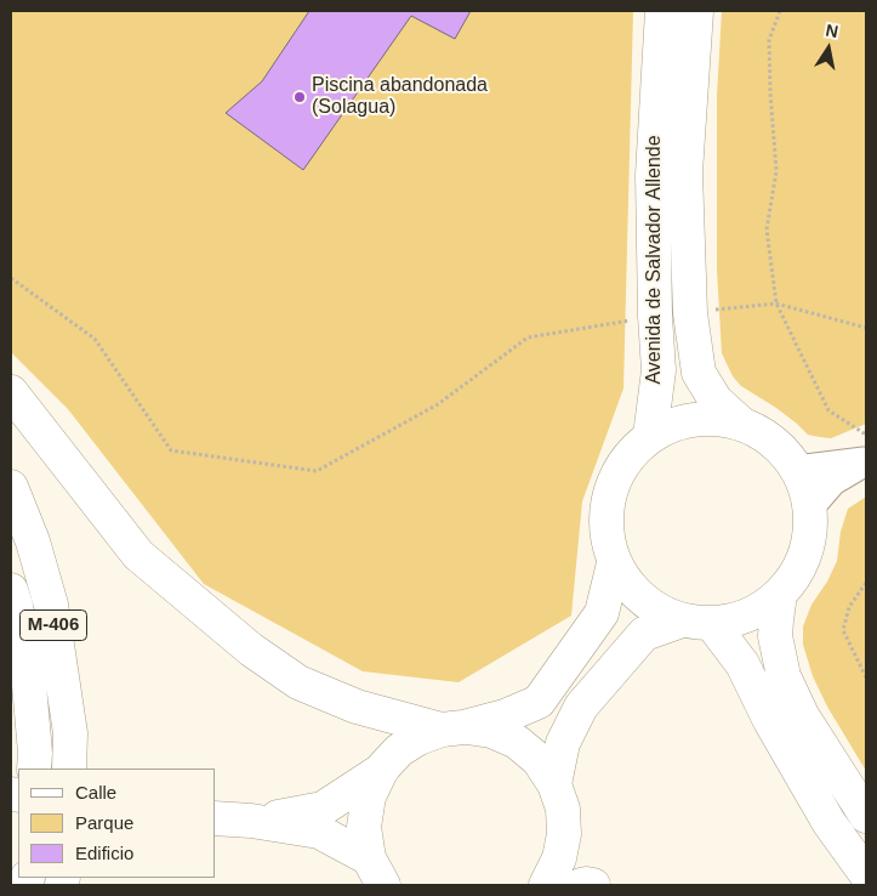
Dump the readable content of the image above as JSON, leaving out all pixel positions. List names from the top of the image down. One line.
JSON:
{"streets":{"main road":["Avenida de Salvador Allende","M-406"]},"places":["Piscina abandonada (Solagua)"],"legend":["Calle","Parque","Edificio"],"north":"top"}
